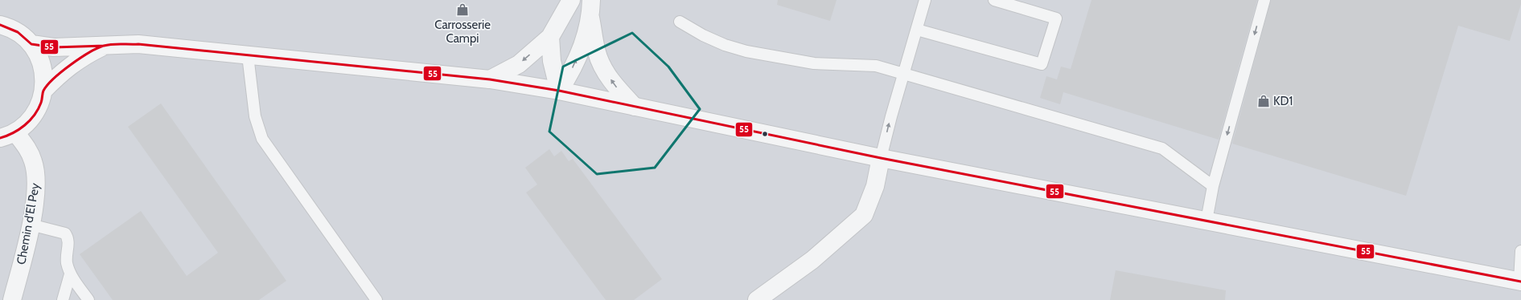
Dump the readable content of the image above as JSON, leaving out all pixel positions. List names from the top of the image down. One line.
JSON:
{"streets":{"street":["Chemin d'El Pey"]},"places":{"shop":["Carrosserie Campi","KD1"]},"lines":["transit line 55"]}
